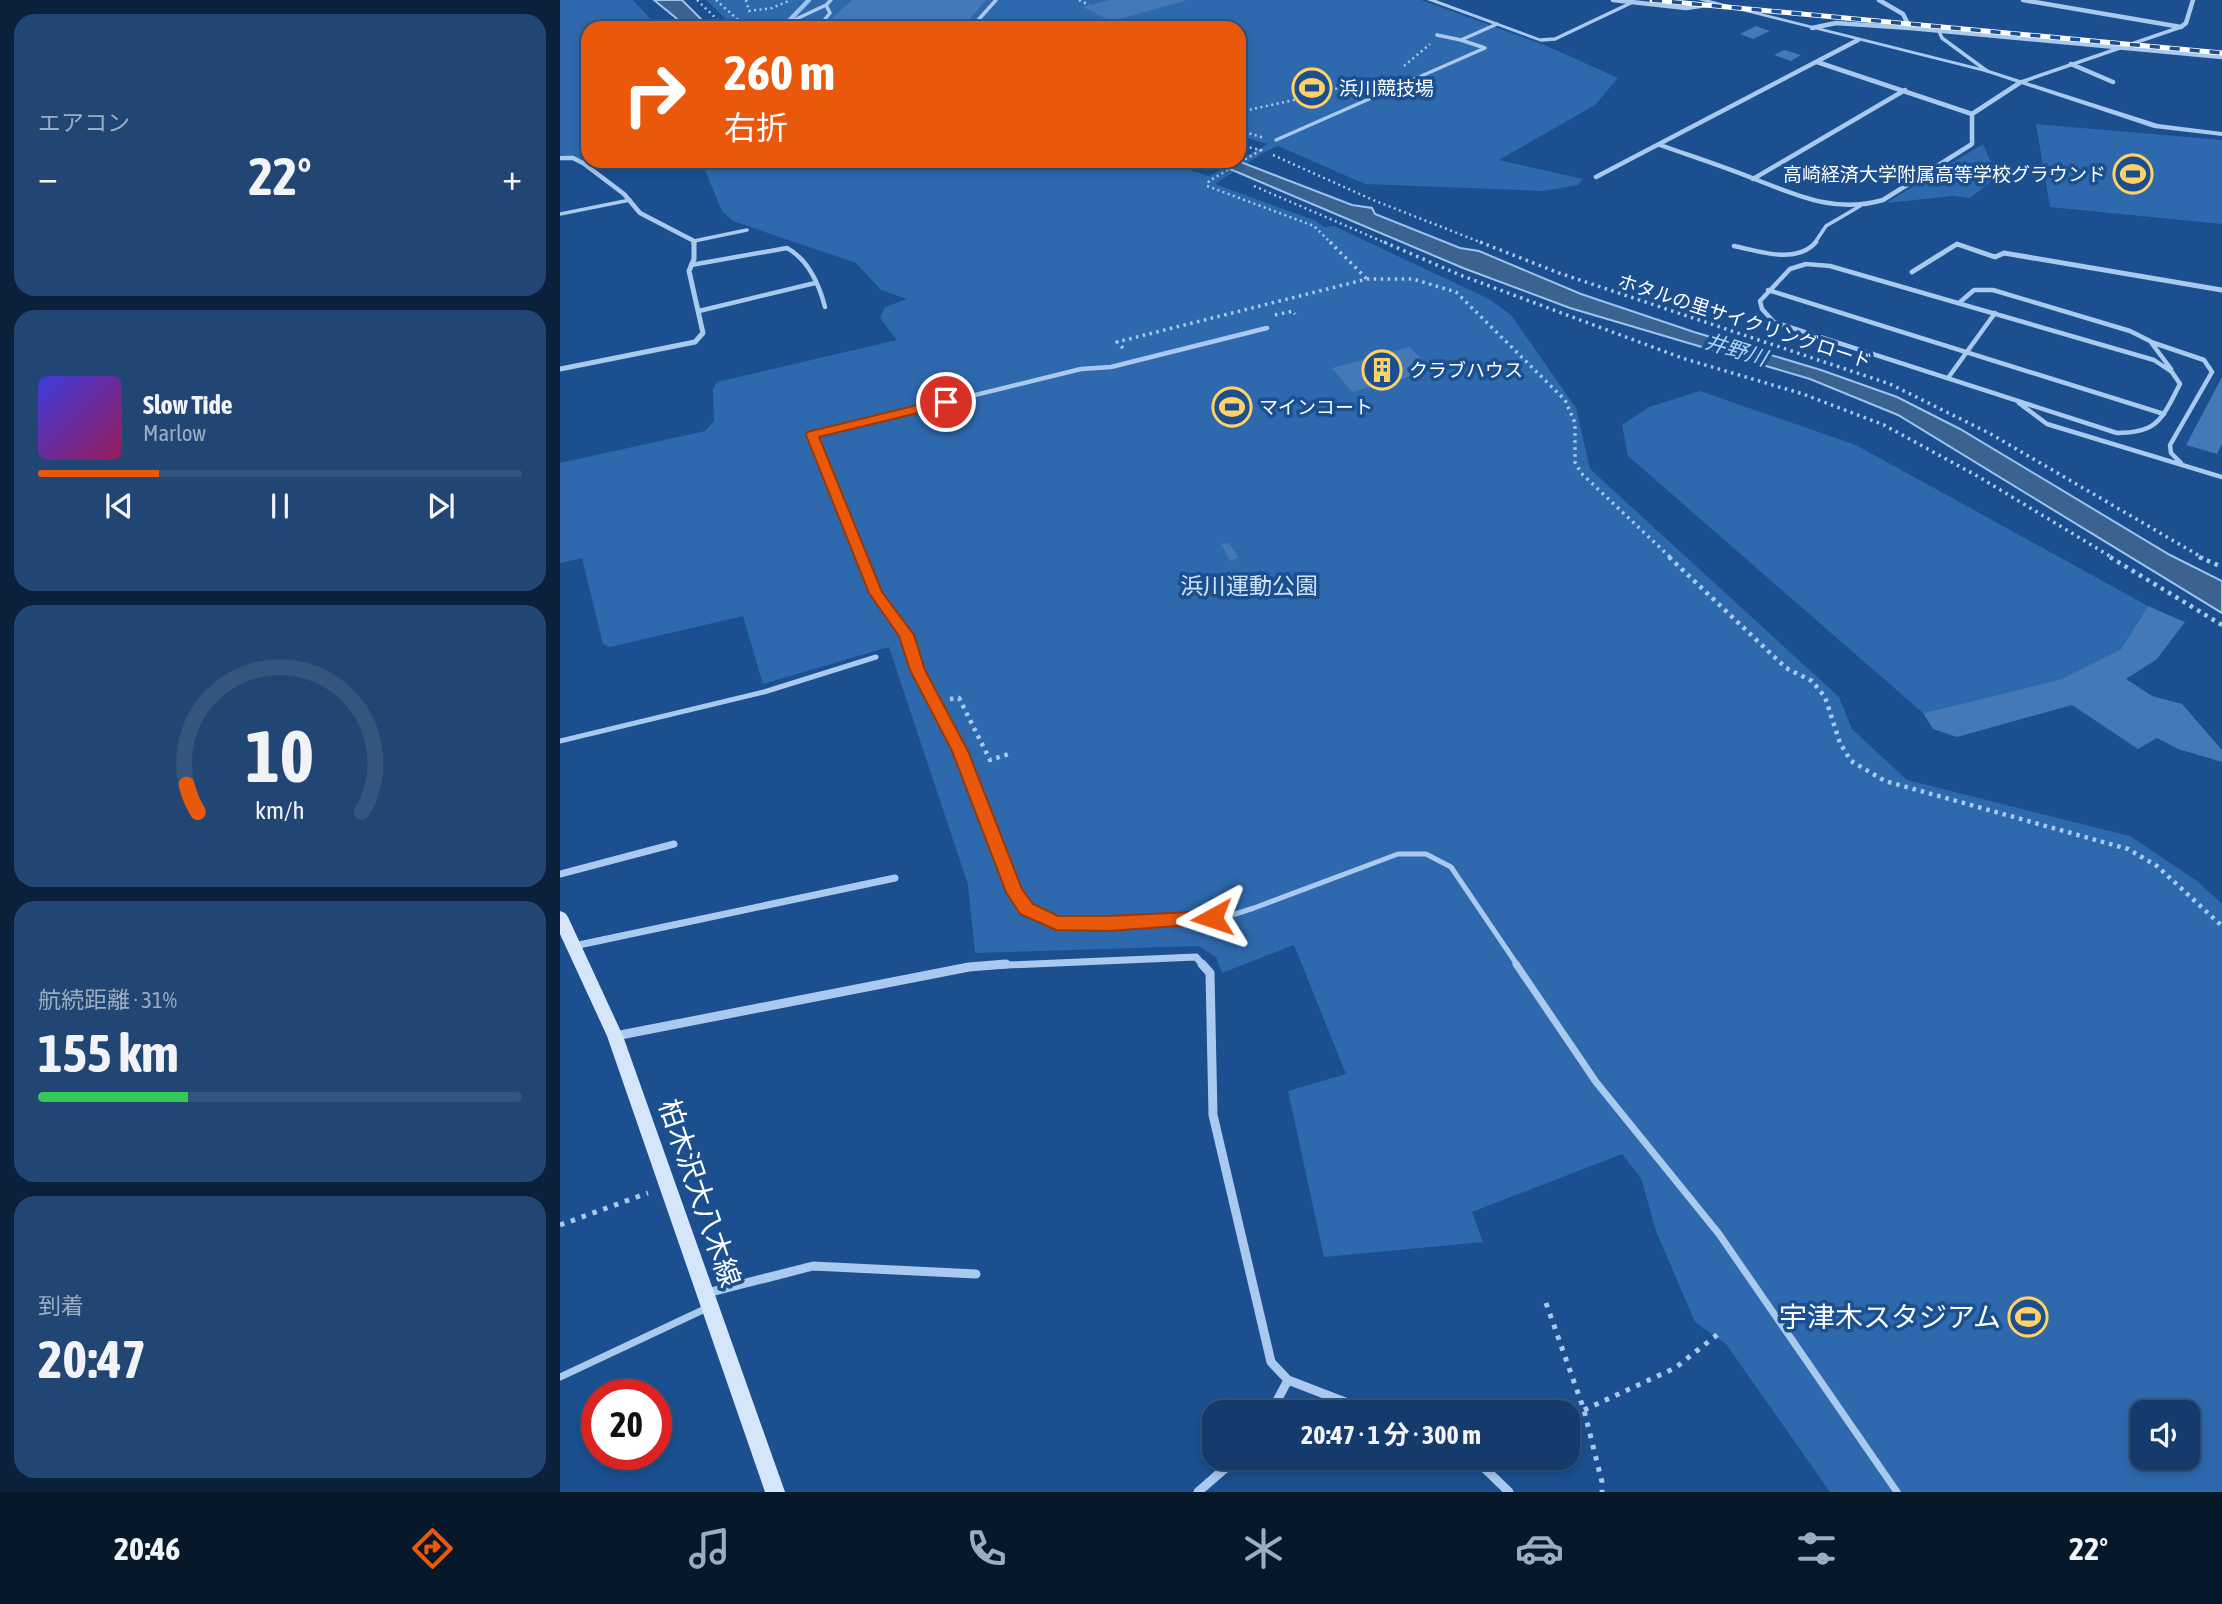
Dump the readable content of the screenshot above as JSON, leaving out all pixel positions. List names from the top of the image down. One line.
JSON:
{"streets":{"main road":["柏木沢大八木線"],"path":["ホタルの里サイクリングロード"]},"water":["井野川"],"parks":["浜川運動公園"],"places":{"sports":["浜川競技場","高崎経済大学附属高等学校グラウンド","マインコート","宇津木スタジアム"],"building":["クラブハウス"]},"page":{"tile":["エアコン",["航続距離 · 31%","155 km"],["到着","20:47"]],"turn":["260 m","右折"],"heat":["−","22°","+"],"song":["Slow Tide","Marlow"],"limit":"20","trip":"20:47 · 1 分 · 300 m","tabs":["20:46","22°"],"gauge":["10","km/h"]}}
